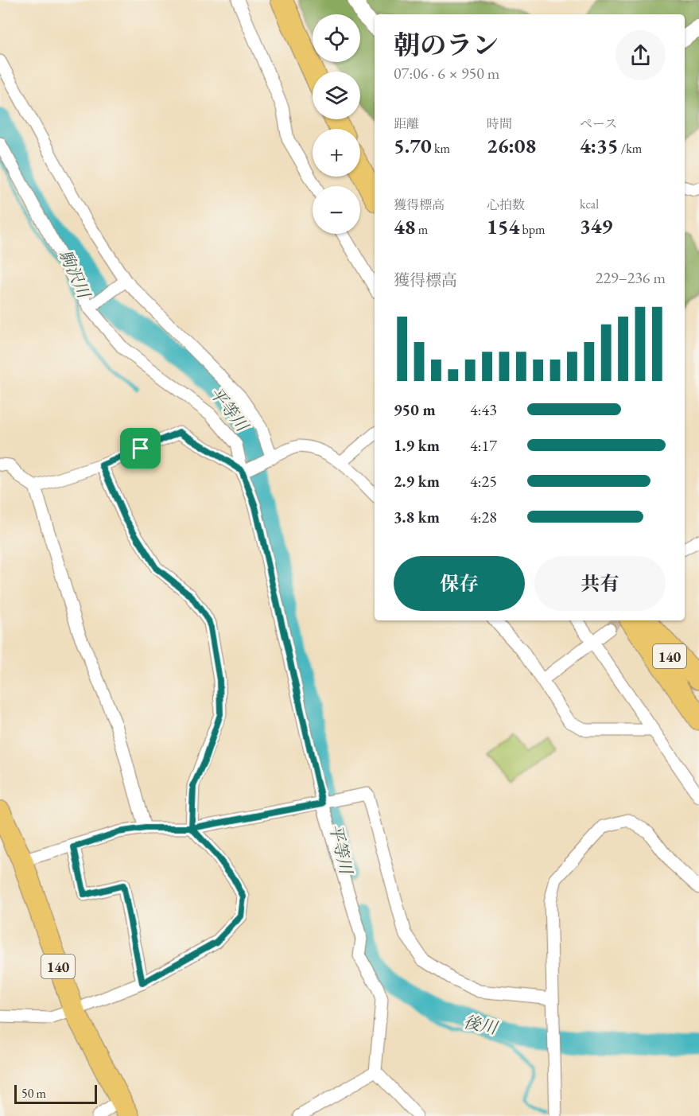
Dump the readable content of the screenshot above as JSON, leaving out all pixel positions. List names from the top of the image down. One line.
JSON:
{"streets":{"highway":["140"]},"water":["駒沢川","平等川","後川"],"scale_bar":"50 m","page":{"map_buttons":["+","−"],"heading":["朝のラン","07:06 · 6 × 950 m"],"stats":[["距離","5.70 km"],["時間","26:08"],["ペース","4:35 /km"],["獲得標高","48 m"],["心拍数","154 bpm"],["kcal","349"]],"chart":["獲得標高","229–236 m"],"list":[{"name":"950 m","note":"4:43"},{"name":"1.9 km","note":"4:17"},{"name":"2.9 km","note":"4:25"},{"name":"3.8 km","note":"4:28"}],"buttons":["保存","共有"],"scale":"50 m"}}
